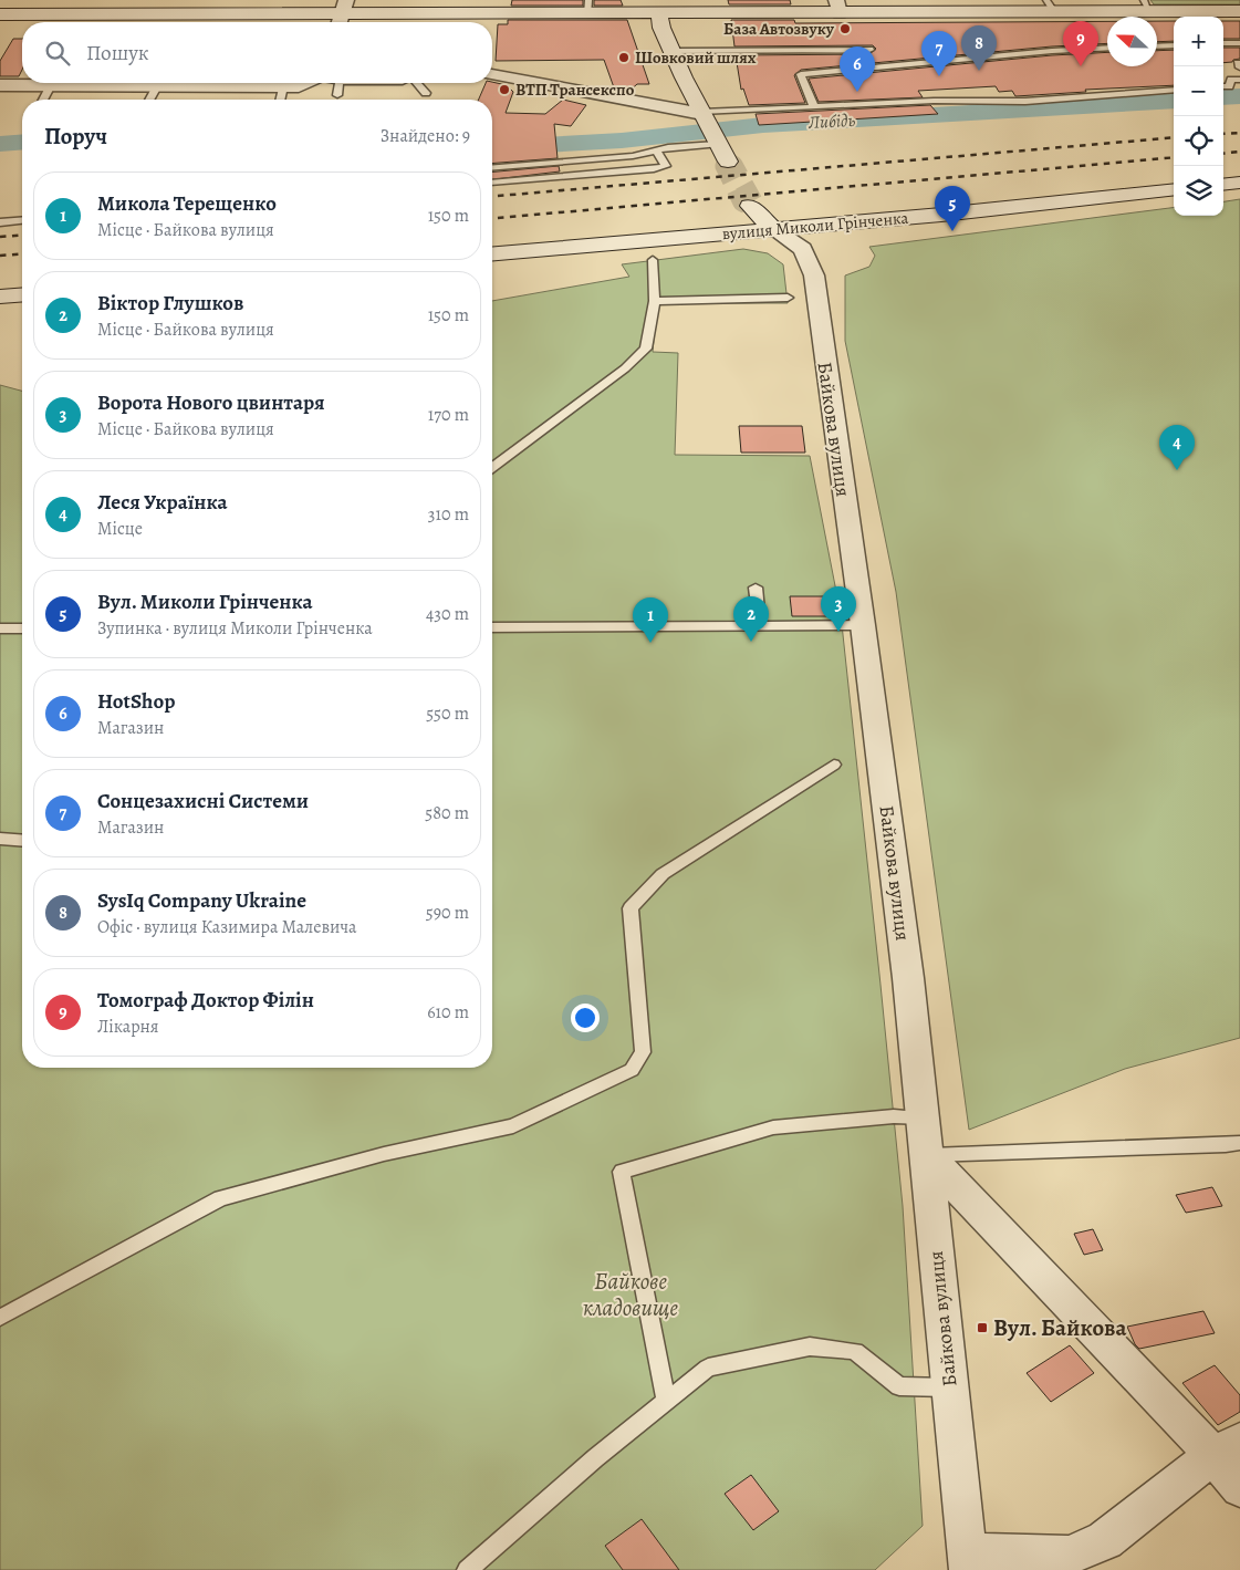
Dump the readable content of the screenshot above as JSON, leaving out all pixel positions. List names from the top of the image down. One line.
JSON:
{"streets":{"main road":["вулиця Миколи Грінченка","Байкова вулиця"]},"crossings":[["вулиця Миколи Грінченка","Байкова вулиця"]],"water":["Либідь"],"parks":["Байкове кладовище"],"places":{"other":["База Автозвуку","Шовковий шлях","ВТП Трансекспо"],"transit":["Вул. Байкова"]},"north":"left","page":{"map_buttons":["+","−"],"pins":["9","8","7","6","5","4","3","2","1"],"search":"Пошук","heading":["Поруч","Знайдено: 9"],"list":[{"mark":"1","name":"Микола Терещенко","note":"Місце · Байкова вулиця","value":"150 m"},{"mark":"2","name":"Віктор Глушков","note":"Місце · Байкова вулиця","value":"150 m"},{"mark":"3","name":"Ворота Нового цвинтаря","note":"Місце · Байкова вулиця","value":"170 m"},{"mark":"4","name":"Леся Українка","note":"Місце","value":"310 m"},{"mark":"5","name":"Вул. Миколи Грінченка","note":"Зупинка · вулиця Миколи Грінченка","value":"430 m"},{"mark":"6","name":"HotShop","note":"Магазин","value":"550 m"},{"mark":"7","name":"Сонцезахисні Системи","note":"Магазин","value":"580 m"},{"mark":"8","name":"SysIq Company Ukraine","note":"Офіс · вулиця Казимира Малевича","value":"590 m"},{"mark":"9","name":"Томограф Доктор Філін","note":"Лікарня","value":"610 m"}]}}
